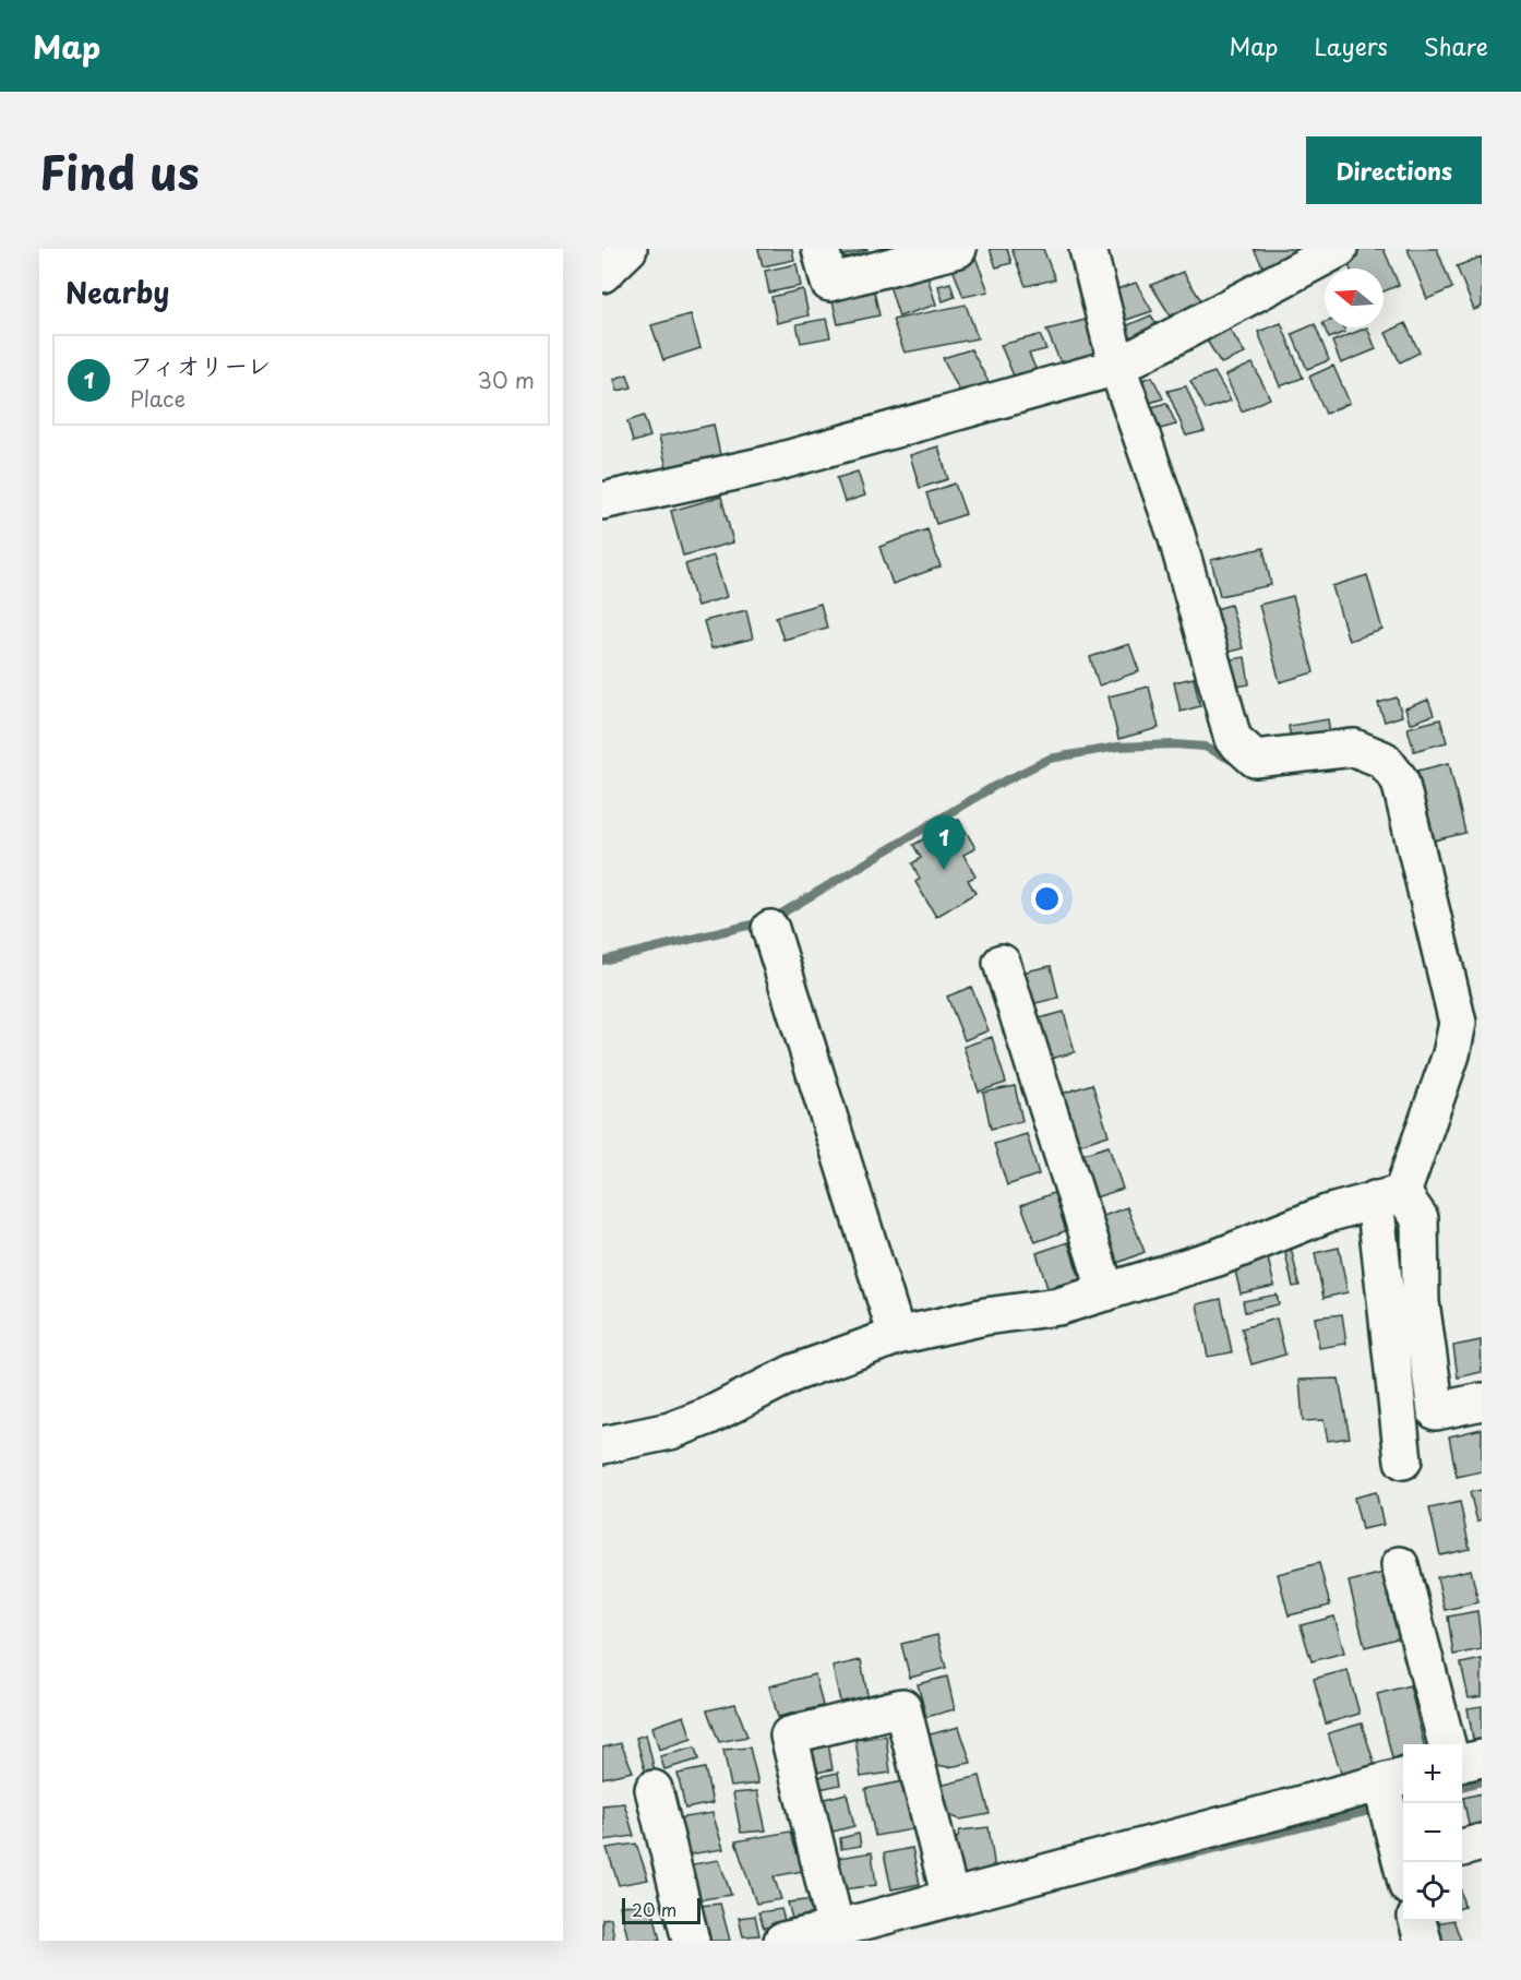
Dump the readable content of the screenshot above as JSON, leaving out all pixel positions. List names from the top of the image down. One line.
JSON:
{"scale_bar":"20 m","north":"left","page":{"header":"Map","nav":["Map","Layers","Share"],"title":"Find us","buttons":"Directions","heading":"Nearby","list":[{"mark":"1","name":"フィオリーレ","note":"Place","value":"30 m"}],"pins":"1","map_buttons":["+","−"],"scale":"20 m"}}
